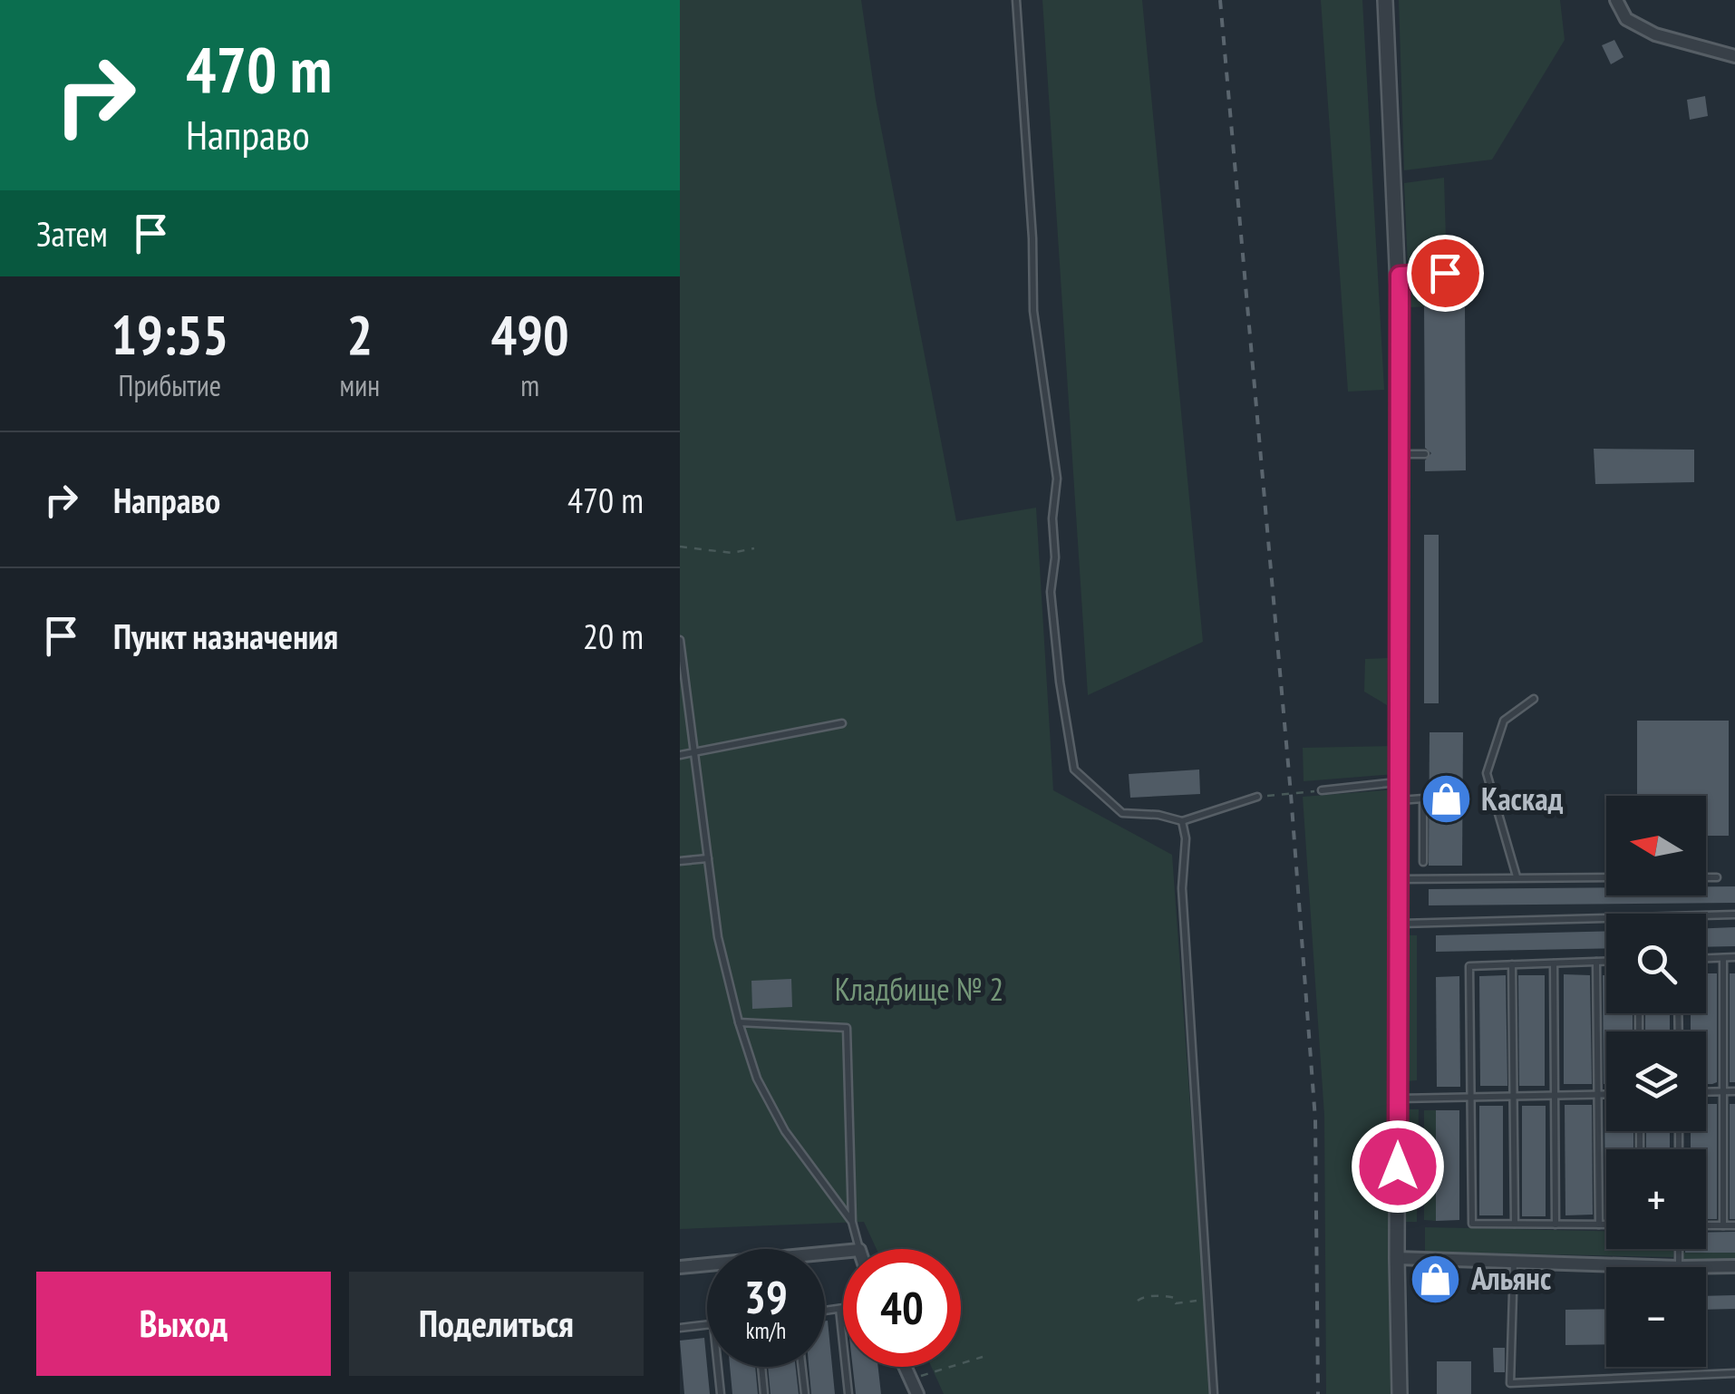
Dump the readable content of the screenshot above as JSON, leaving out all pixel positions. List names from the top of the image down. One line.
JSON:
{"parks":["Кладбище № 2"],"places":{"shop":["Каскад","Альянс"]},"north":"left","page":{"turn":["470 m","Направо"],"then":"Затем","eta":["19:55","Прибытие","2","мин","490","m"],"list":[{"name":"Направо","value":"470 m"},{"name":"Пункт назначения","value":"20 m"}],"map_buttons":["+","−"],"speed":"39 km/h","limit":"40","buttons":["Выход","Поделиться"]}}
